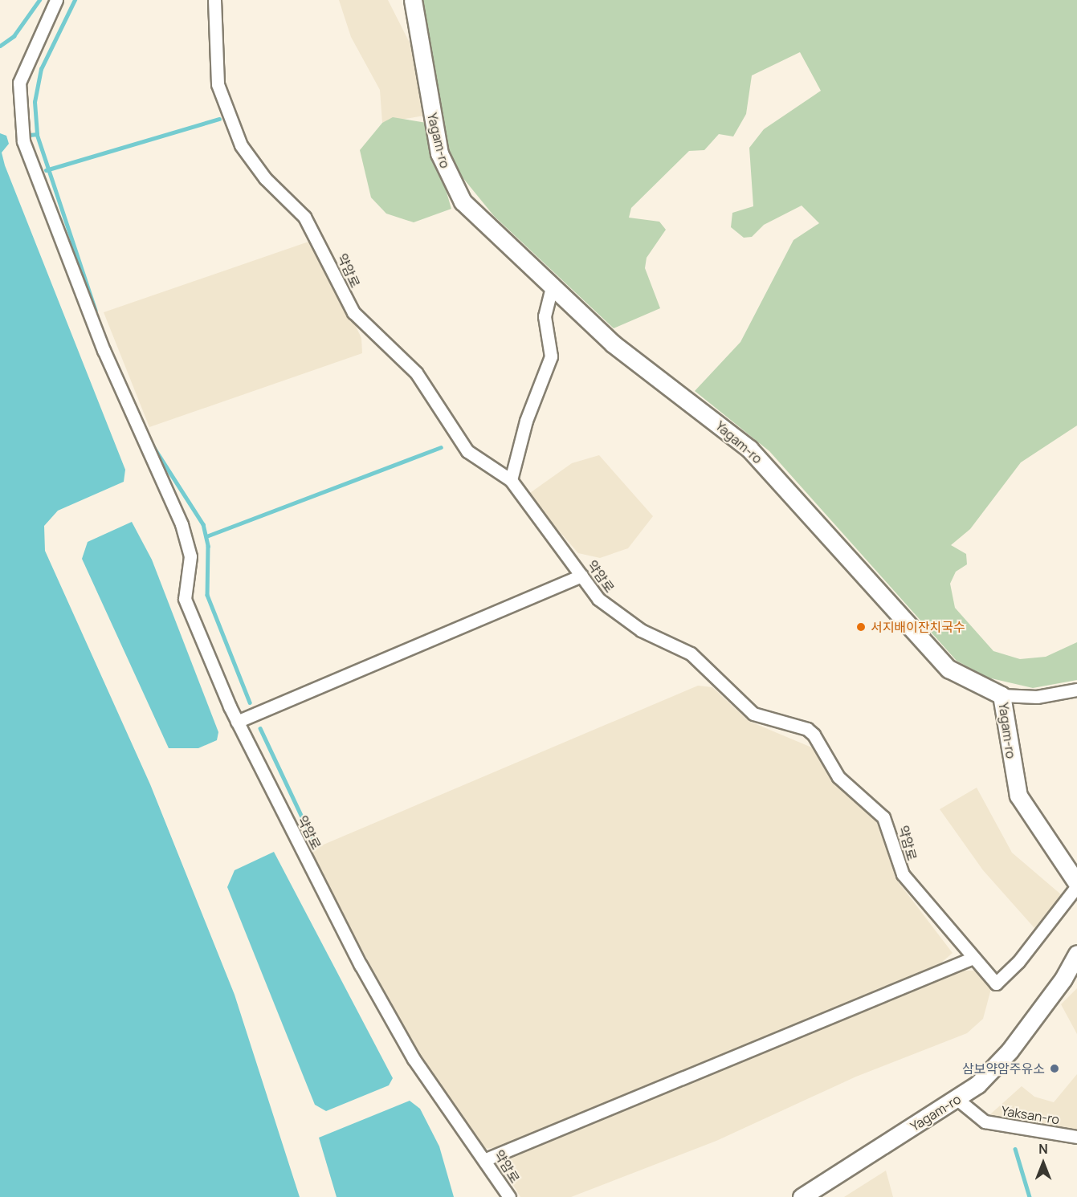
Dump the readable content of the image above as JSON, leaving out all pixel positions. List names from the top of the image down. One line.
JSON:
{"streets":{"street":["Yagam-ro","약암로","Yaksan-ro"]},"crossings":[["Yagam-ro","약암로"],["Yagam-ro","Yaksan-ro"]],"places":["서지배이잔치국수","삼보약암주유소"],"north":"top"}
